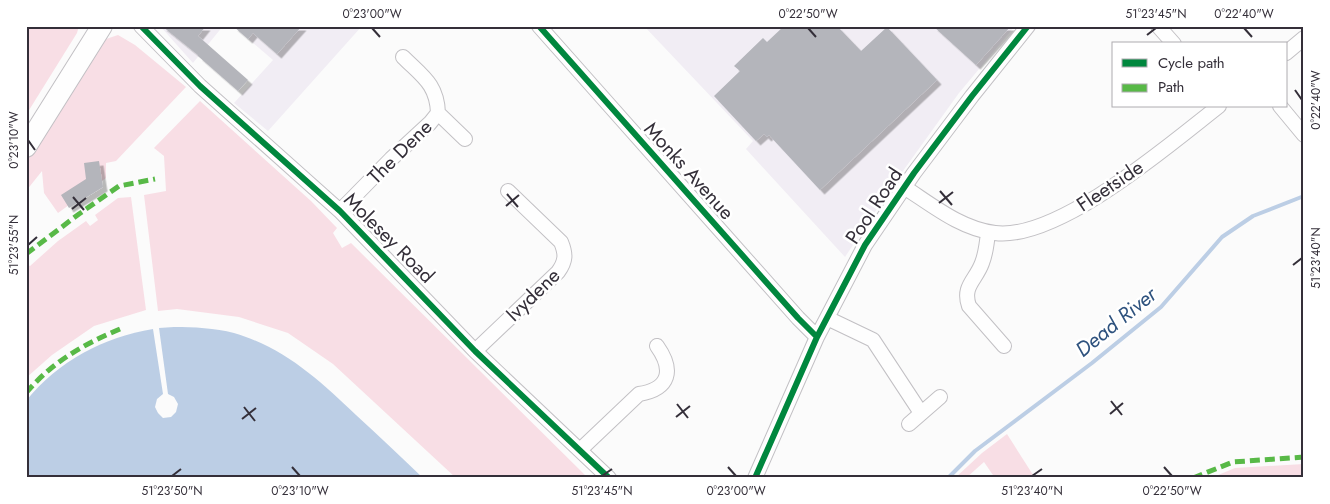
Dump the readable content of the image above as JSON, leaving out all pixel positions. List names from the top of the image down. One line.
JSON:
{"streets":{"street":["The Dene","Monks Avenue","Fleetside","Pool Road","Molesey Road","Ivydene"]},"crossings":[["The Dene","Molesey Road"],["Monks Avenue","Pool Road"],["Fleetside","Pool Road"],["Molesey Road","Ivydene"]],"water":["Dead River"],"legend":["Cycle path","Path"],"coordinates":["0°23'00\"W","0°22'50\"W","51°23'45\"N","0°22'40\"W","0°23'10\"W","51°23'55\"N","51°23'40\"N","51°23'50\"N"]}
